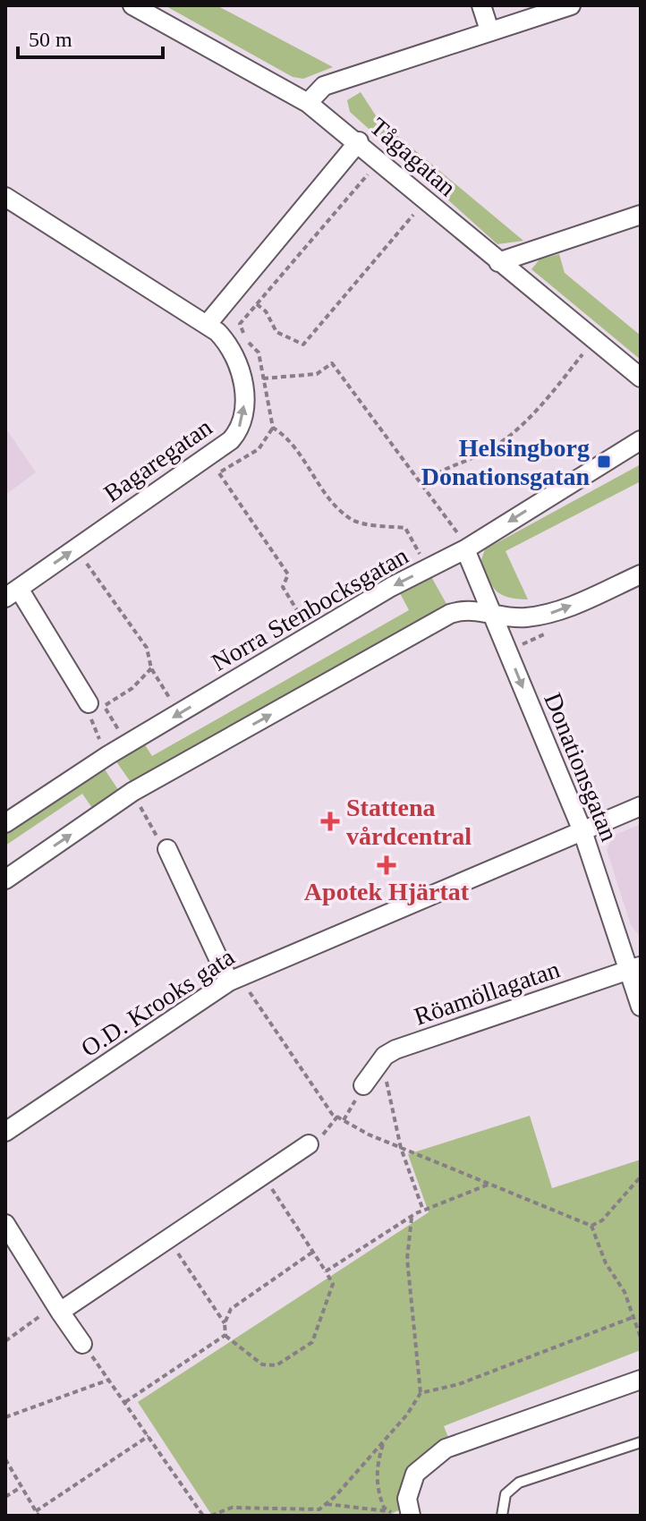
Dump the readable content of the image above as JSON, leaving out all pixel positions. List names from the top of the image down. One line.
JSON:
{"streets":{"street":["Tågagatan","Bagaregatan","Norra Stenbocksgatan","Donationsgatan","Röamöllagatan","O.D. Krooks gata"]},"crossings":[["Norra Stenbocksgatan","Donationsgatan"],["Donationsgatan","Röamöllagatan"],["Donationsgatan","O.D. Krooks gata"]],"one_way":["Bagaregatan","Donationsgatan"],"places":{"transit":["Helsingborg Donationsgatan"],"health":["Stattena vårdcentral","Apotek Hjärtat"]},"scale_bar":"50 m"}
